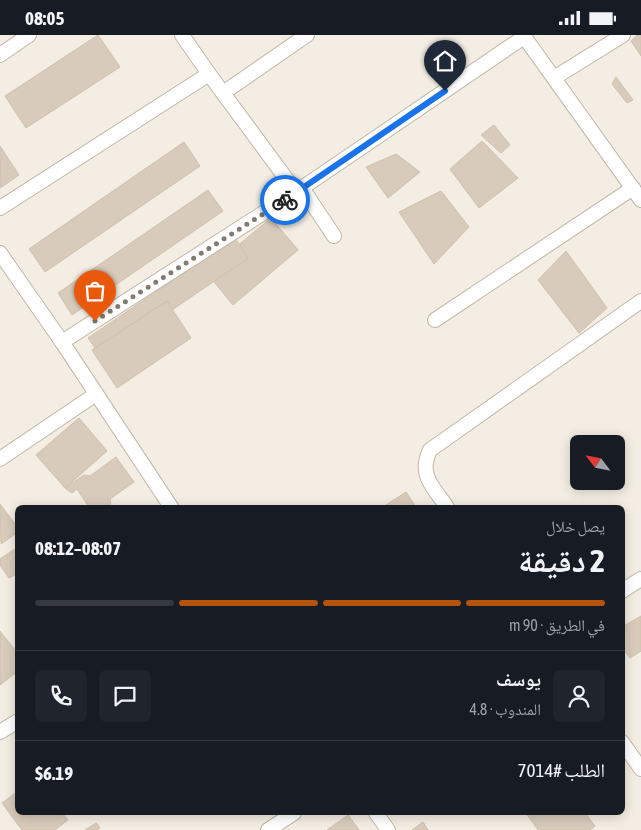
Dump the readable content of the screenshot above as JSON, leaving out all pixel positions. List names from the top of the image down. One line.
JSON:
{"north":"top left","page":{"status":"08:05","heading":["2 دقيقة","يصل خلال","08:07–08:12"],"panel":["يوسف","المندوب · 4.8","الطلب #7014","$6.19"],"bar":"في الطريق · 90 m"}}
